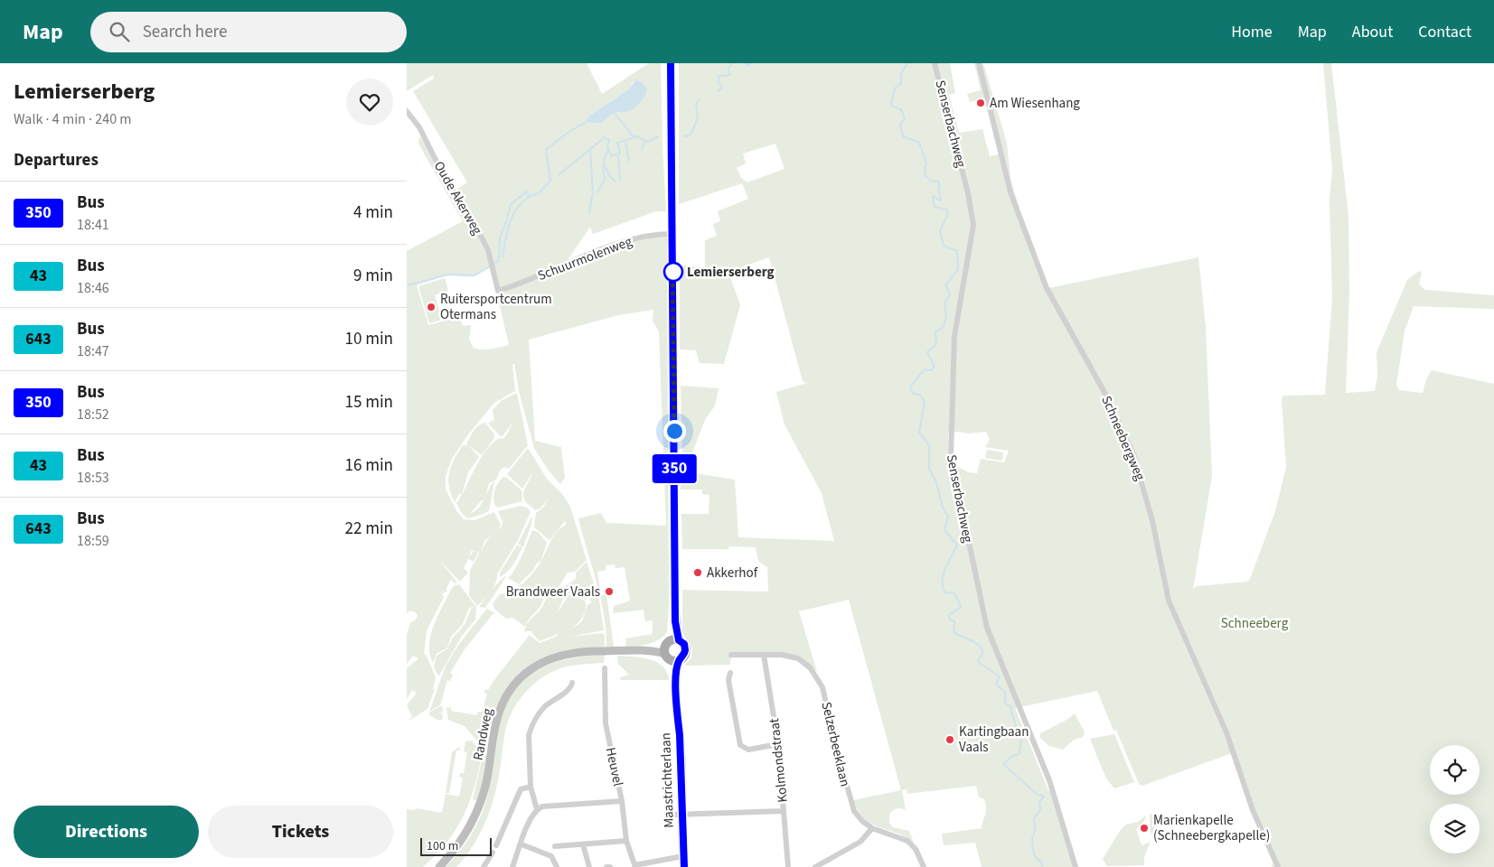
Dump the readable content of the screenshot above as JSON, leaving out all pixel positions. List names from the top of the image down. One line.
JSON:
{"streets":{"main road":["Randweg","Maastrichterlaan"],"street":["Senserbachweg","Oude Akerweg","Schuurmolenweg","Schneebergweg","Selzerbeeklaan","Kolmondstraat","Heuvel"]},"crossings":[["Oude Akerweg","Schuurmolenweg"],["Randweg","Maastrichterlaan"],["Selzerbeeklaan","Kolmondstraat"]],"parks":["Schneeberg"],"places":["Am Wiesenhang","Lemierserberg","Ruitersportcentrum Otermans","Akkerhof","Brandweer Vaals","Kartingbaan Vaals","Marienkapelle (Schneebergkapelle)"],"lines":["bus line 350"],"scale_bar":"100 m","page":{"header":"Map","search":"Search here","nav":["Home","Map","About","Contact"],"heading":[["Lemierserberg","Walk · 4 min · 240 m"],"Departures"],"on_map":"350","list":[{"mark":"350","name":"Bus","note":"18:41","value":"4 min"},{"mark":"43","name":"Bus","note":"18:46","value":"9 min"},{"mark":"643","name":"Bus","note":"18:47","value":"10 min"},{"mark":"350","name":"Bus","note":"18:52","value":"15 min"},{"mark":"43","name":"Bus","note":"18:53","value":"16 min"},{"mark":"643","name":"Bus","note":"18:59","value":"22 min"}],"buttons":["Directions","Tickets"],"scale":"100 m"}}
